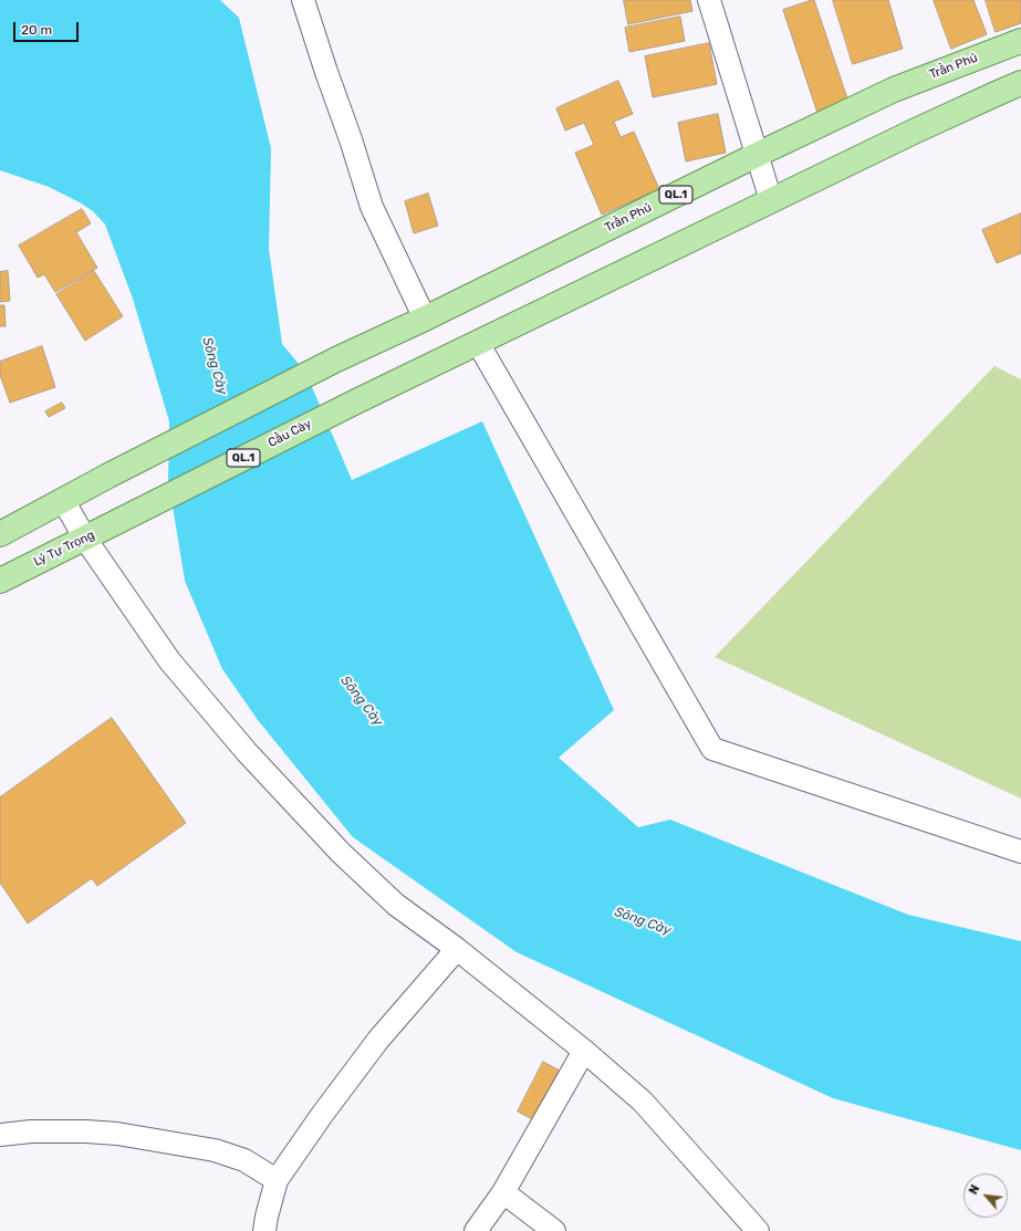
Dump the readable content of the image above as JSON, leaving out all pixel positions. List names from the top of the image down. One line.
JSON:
{"streets":{"main road":["Trần Phú","QL.1","Cầu Cày","Lý Tự Trọng"]},"crossings":[["Trần Phú","QL.1"],["QL.1","Cầu Cày"],["Cầu Cày","Lý Tự Trọng"]],"water":["Sông Cày"],"scale_bar":"20 m","north":"top left"}
